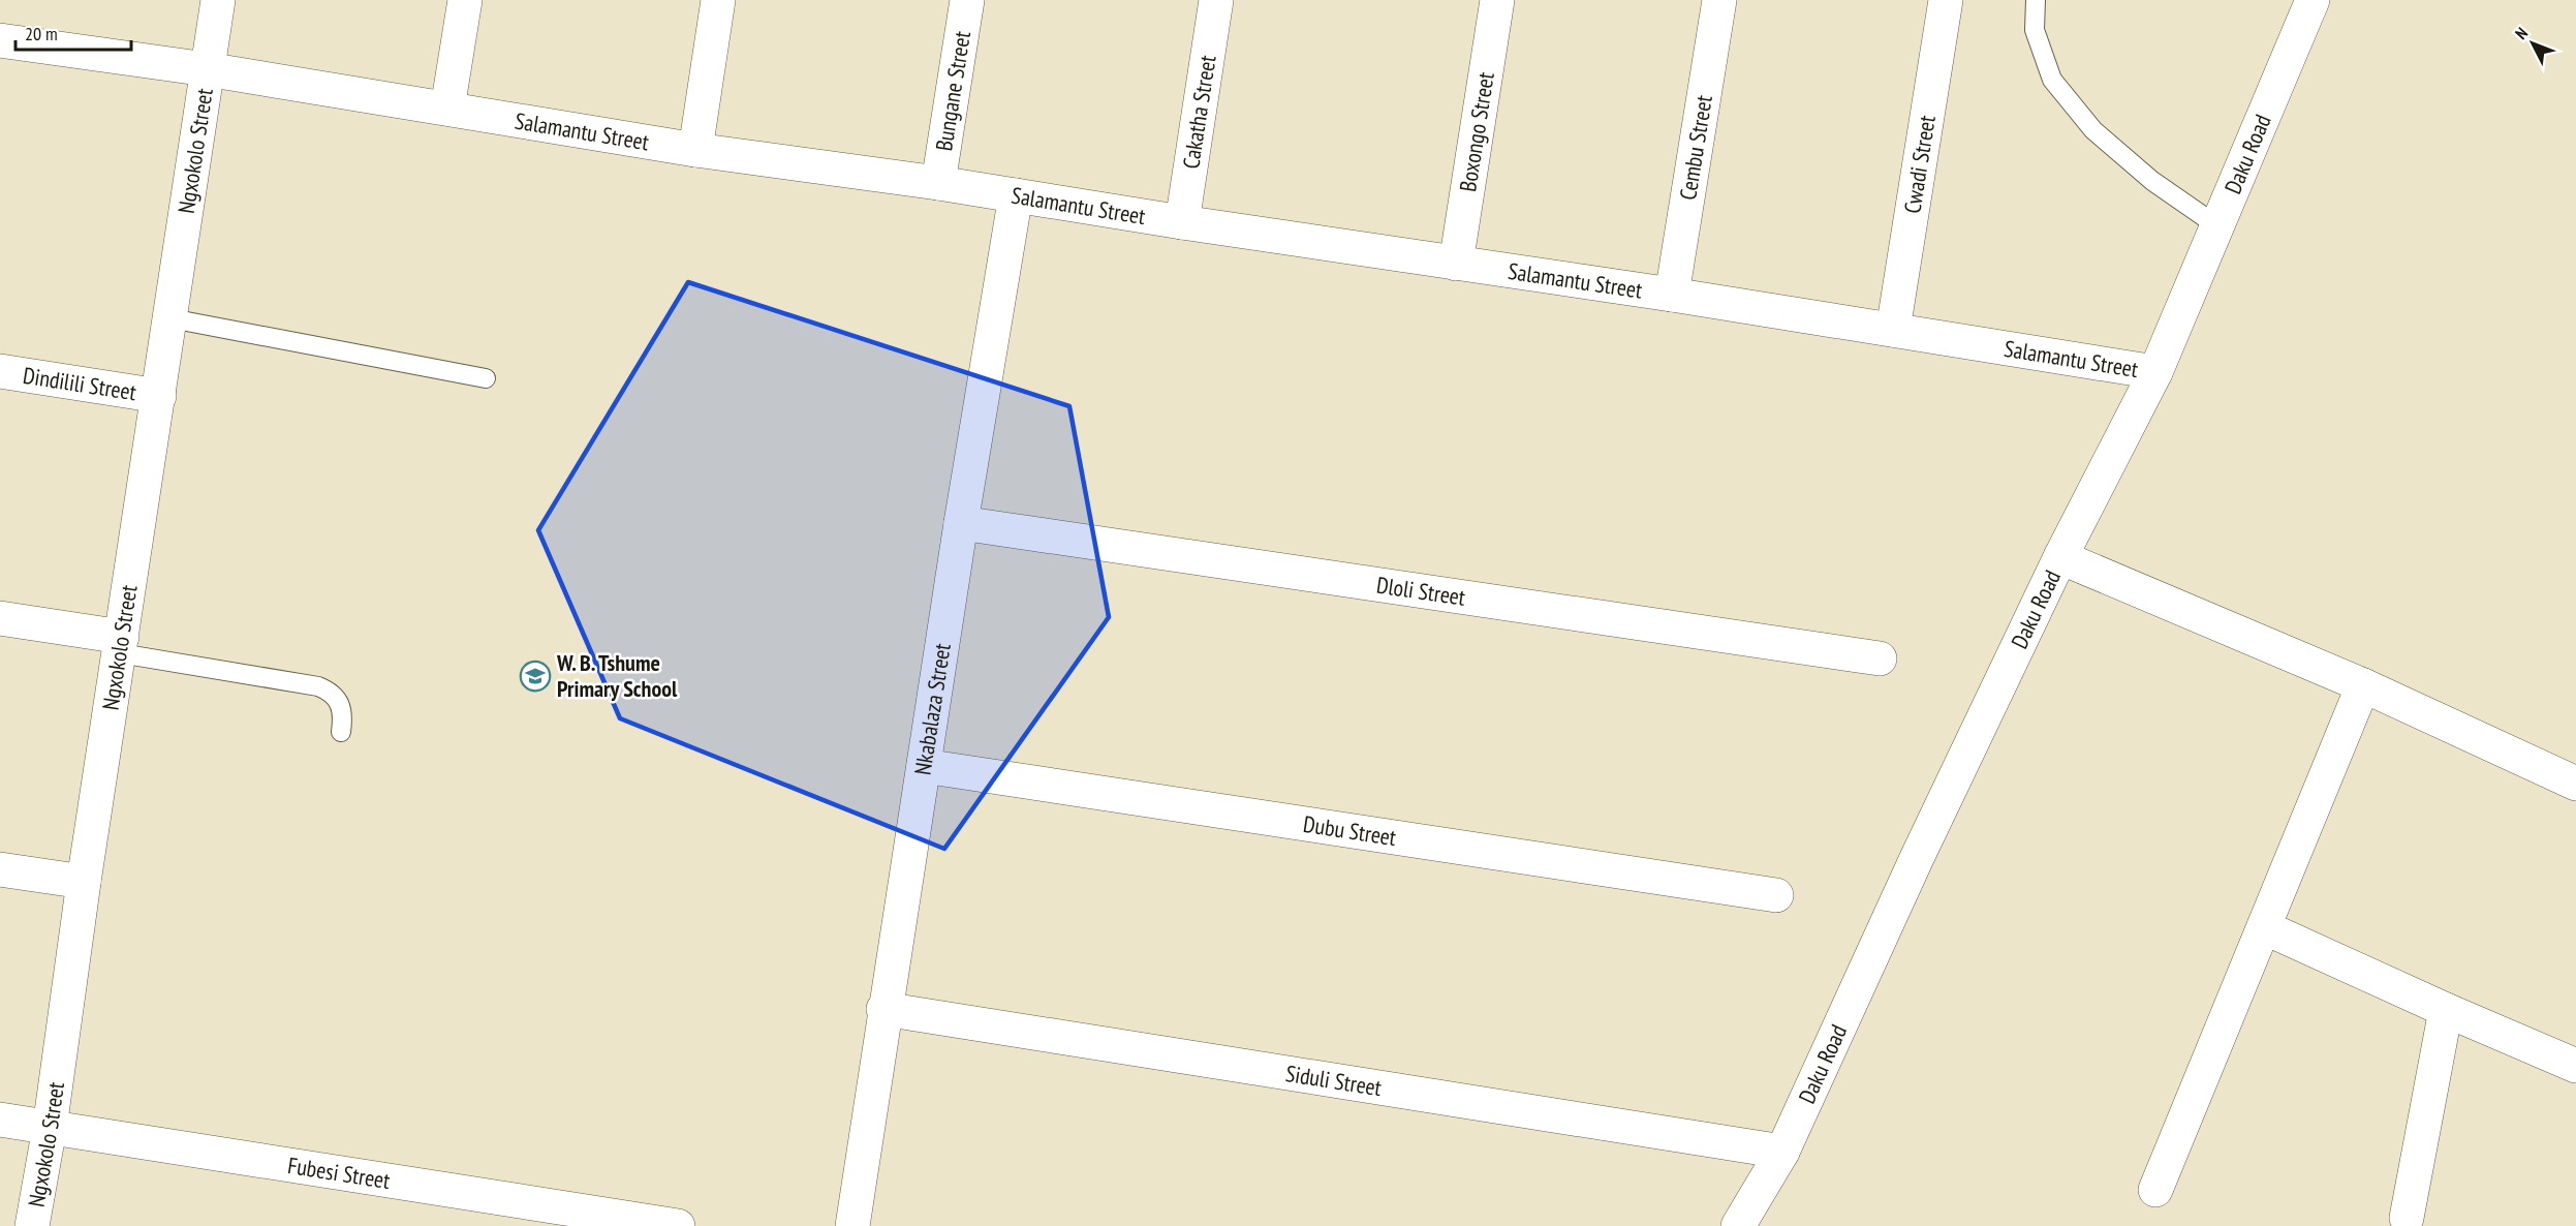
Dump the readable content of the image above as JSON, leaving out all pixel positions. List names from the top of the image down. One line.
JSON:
{"streets":{"street":["Bungane Street","Cakatha Street","Salamantu Street","Boxongo Street","Cembu Street","Ngxokolo Street","Daku Road","Cwadi Street","Dindilili Street","Dloli Street","Nkabalaza Street","Dubu Street","Siduli Street","Fubesi Street"]},"crossings":[["Bungane Street","Salamantu Street"],["Cakatha Street","Salamantu Street"],["Salamantu Street","Boxongo Street"],["Salamantu Street","Cembu Street"],["Salamantu Street","Ngxokolo Street"],["Salamantu Street","Daku Road"],["Salamantu Street","Cwadi Street"],["Salamantu Street","Nkabalaza Street"],["Ngxokolo Street","Dindilili Street"],["Ngxokolo Street","Fubesi Street"],["Daku Road","Siduli Street"],["Dloli Street","Nkabalaza Street"],["Nkabalaza Street","Dubu Street"],["Nkabalaza Street","Siduli Street"]],"places":{"school or university":["W. B. Tshume Primary School"]},"scale_bar":"20 m","north":"top left"}
